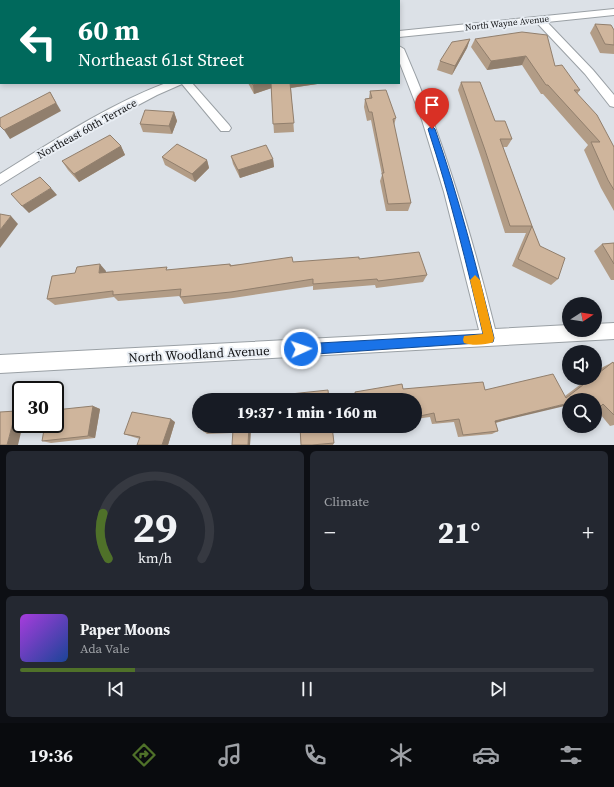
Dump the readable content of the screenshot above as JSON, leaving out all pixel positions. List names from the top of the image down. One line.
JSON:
{"streets":{"street":["North Wayne Avenue","Northeast 60th Terrace","North Woodland Avenue"]},"north":"right","page":{"turn":["60 m","Northeast 61st Street"],"limit":"30","trip":"19:37 · 1 min · 160 m","tile":"Climate","heat":["−","21°","+"],"song":["Paper Moons","Ada Vale"],"tabs":"19:36","gauge":["29","km/h"]}}
